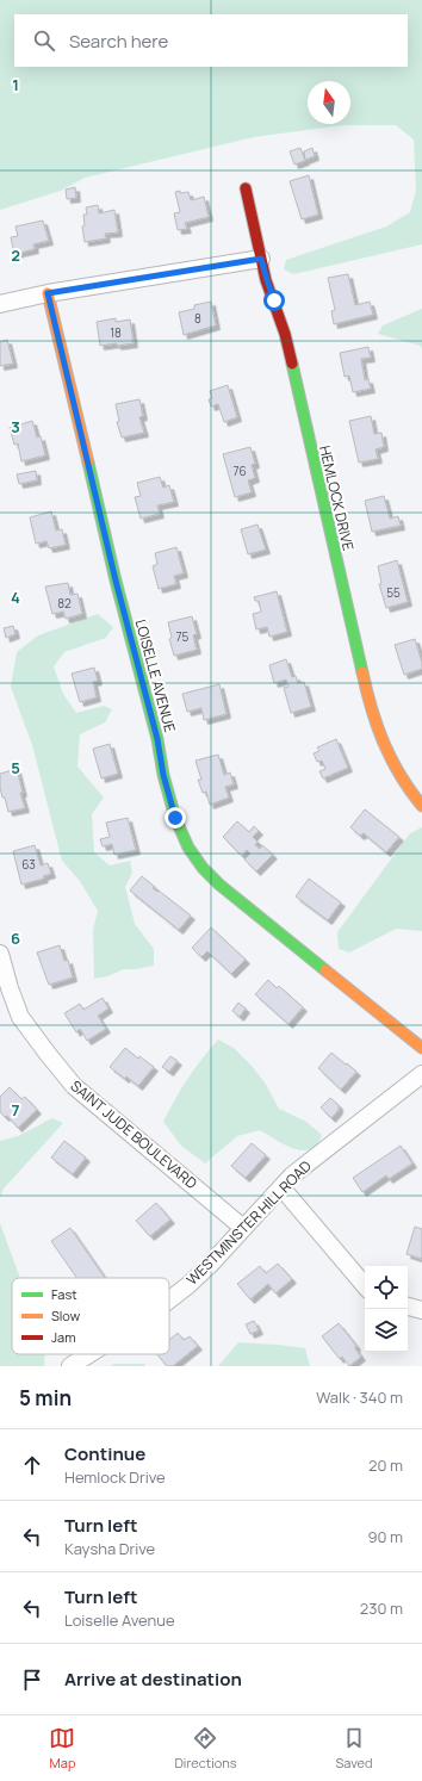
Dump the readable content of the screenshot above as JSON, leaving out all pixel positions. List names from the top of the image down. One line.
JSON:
{"streets":{"street":["HEMLOCK DRIVE","LOISELLE AVENUE","SAINT JUDE BOULEVARD","WESTMINSTER HILL ROAD"]},"crossings":[["SAINT JUDE BOULEVARD","WESTMINSTER HILL ROAD"]],"house_numbers":["8","18","76","55","82","75","63"],"legend":["Fast","Slow","Jam"],"north":"top","page":{"search":"Search here","heading":["5 min","Walk · 340 m"],"list":[["Continue","Hemlock Drive","20 m"],["Turn left","Kaysha Drive","90 m"],["Turn left","Loiselle Avenue","230 m"],"Arrive at destination"],"nav":["Map","Directions","Saved"]},"grid":{"rows":["1","2","3","4","5","6","7"]}}
